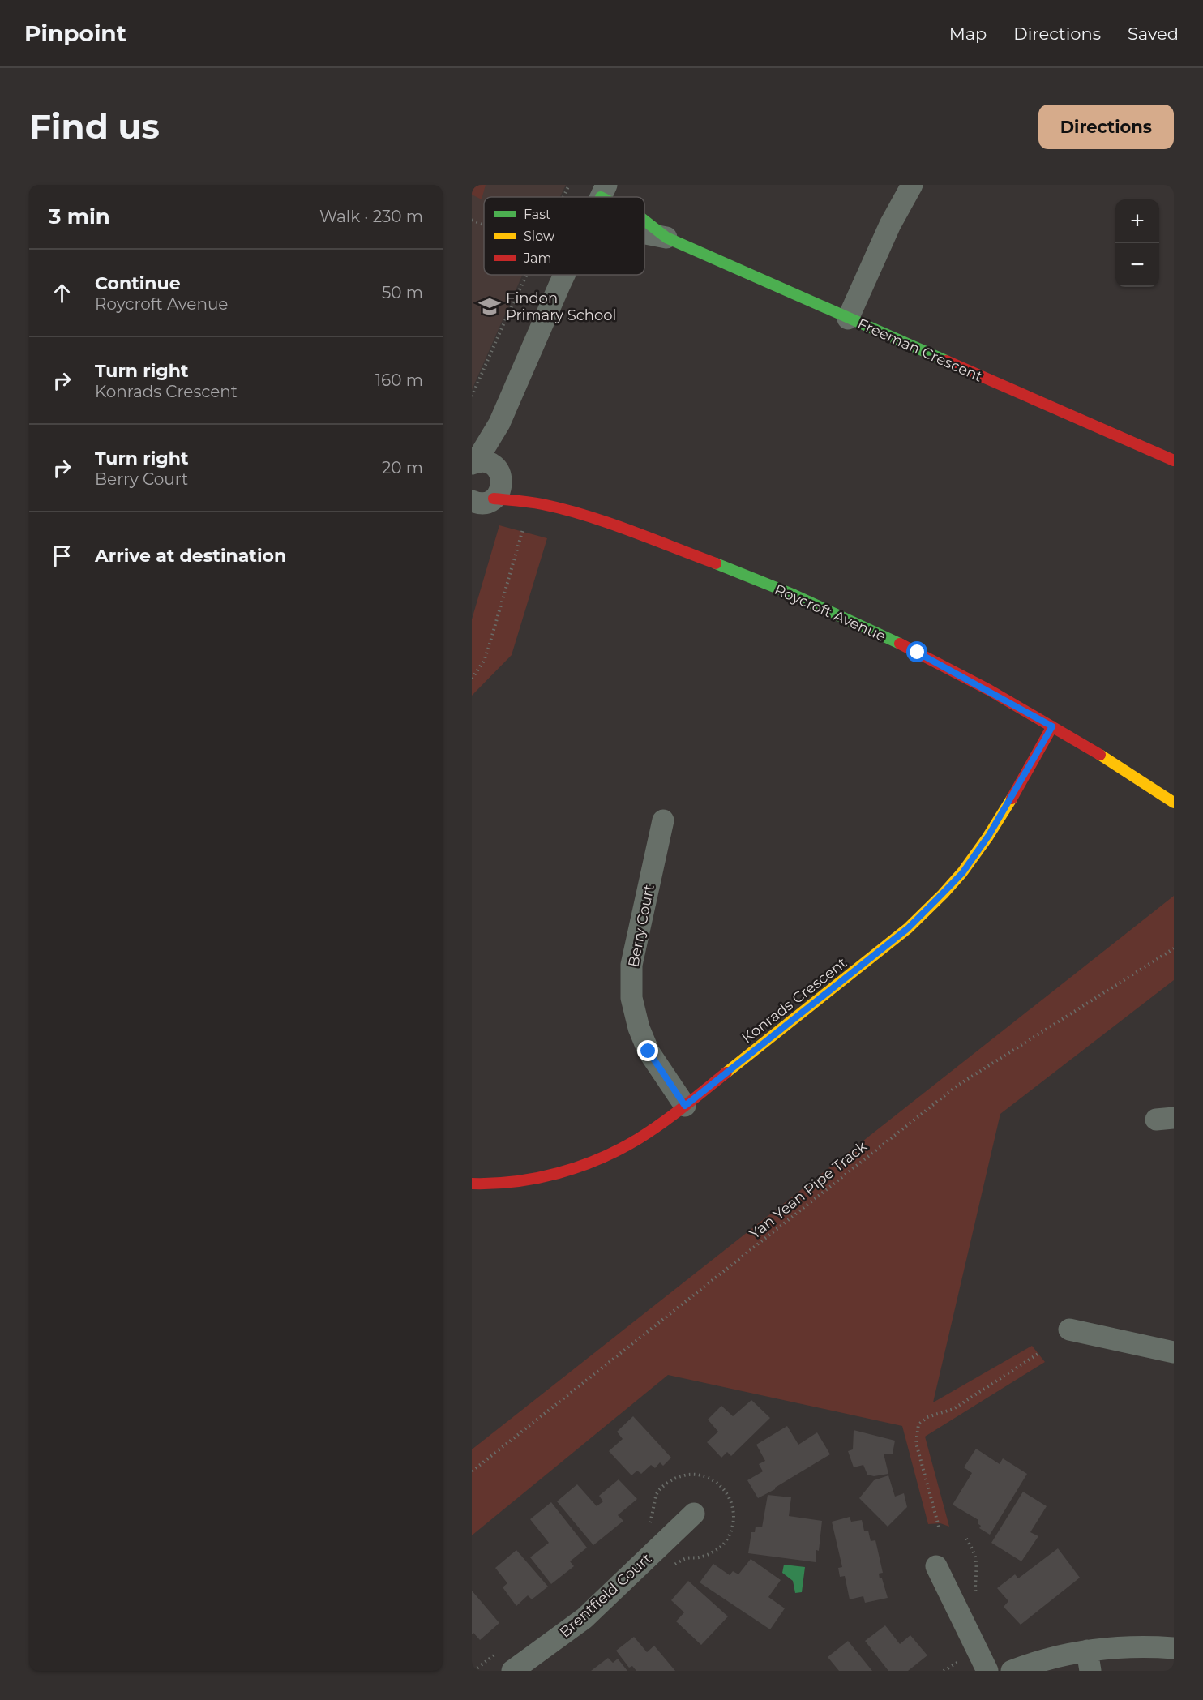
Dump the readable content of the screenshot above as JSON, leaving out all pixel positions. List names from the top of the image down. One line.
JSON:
{"streets":{"street":["Freeman Crescent","Roycroft Avenue","Berry Court","Konrads Crescent","Brentfield Court"],"path":["Yan Yean Pipe Track"]},"crossings":[["Roycroft Avenue","Konrads Crescent"],["Berry Court","Konrads Crescent"]],"places":{"school or university":["Findon Primary School"]},"legend":["Fast","Slow","Jam"],"page":{"header":"Pinpoint","nav":["Map","Directions","Saved"],"buttons":"Directions","title":"Find us","heading":["3 min","Walk · 230 m"],"map_buttons":["+","−"],"list":[["Continue","Roycroft Avenue","50 m"],["Turn right","Konrads Crescent","160 m"],["Turn right","Berry Court","20 m"],"Arrive at destination"]}}
